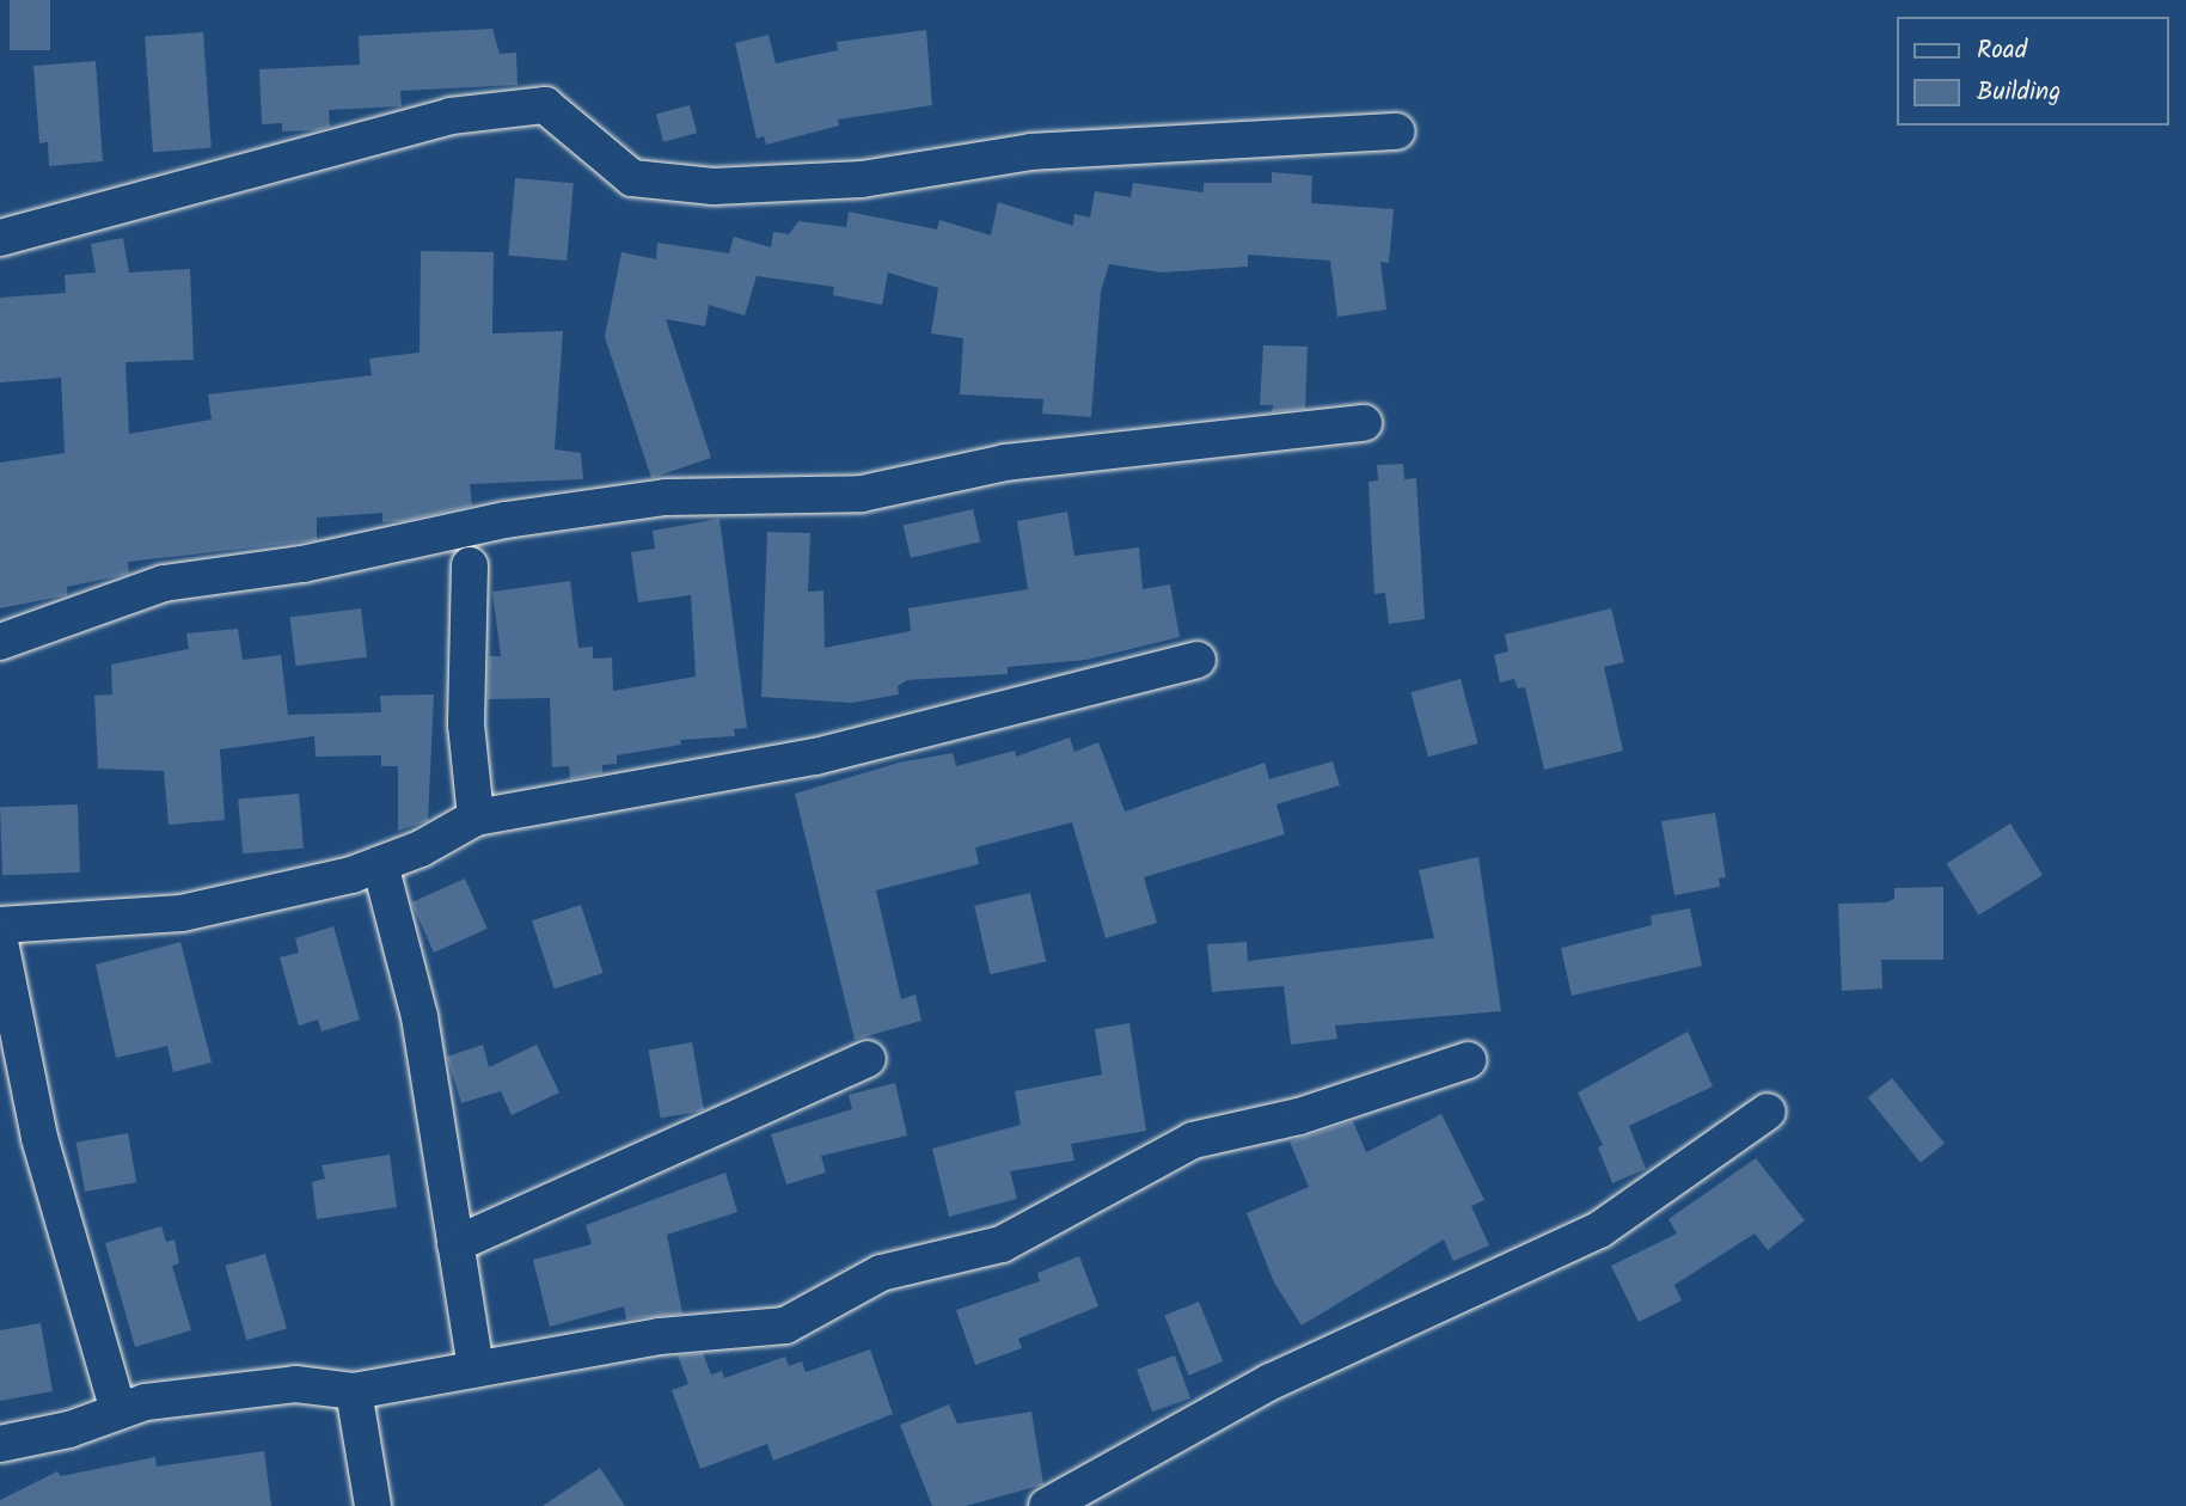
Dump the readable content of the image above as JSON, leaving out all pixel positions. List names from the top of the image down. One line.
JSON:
{"legend":["Road","Building"]}
